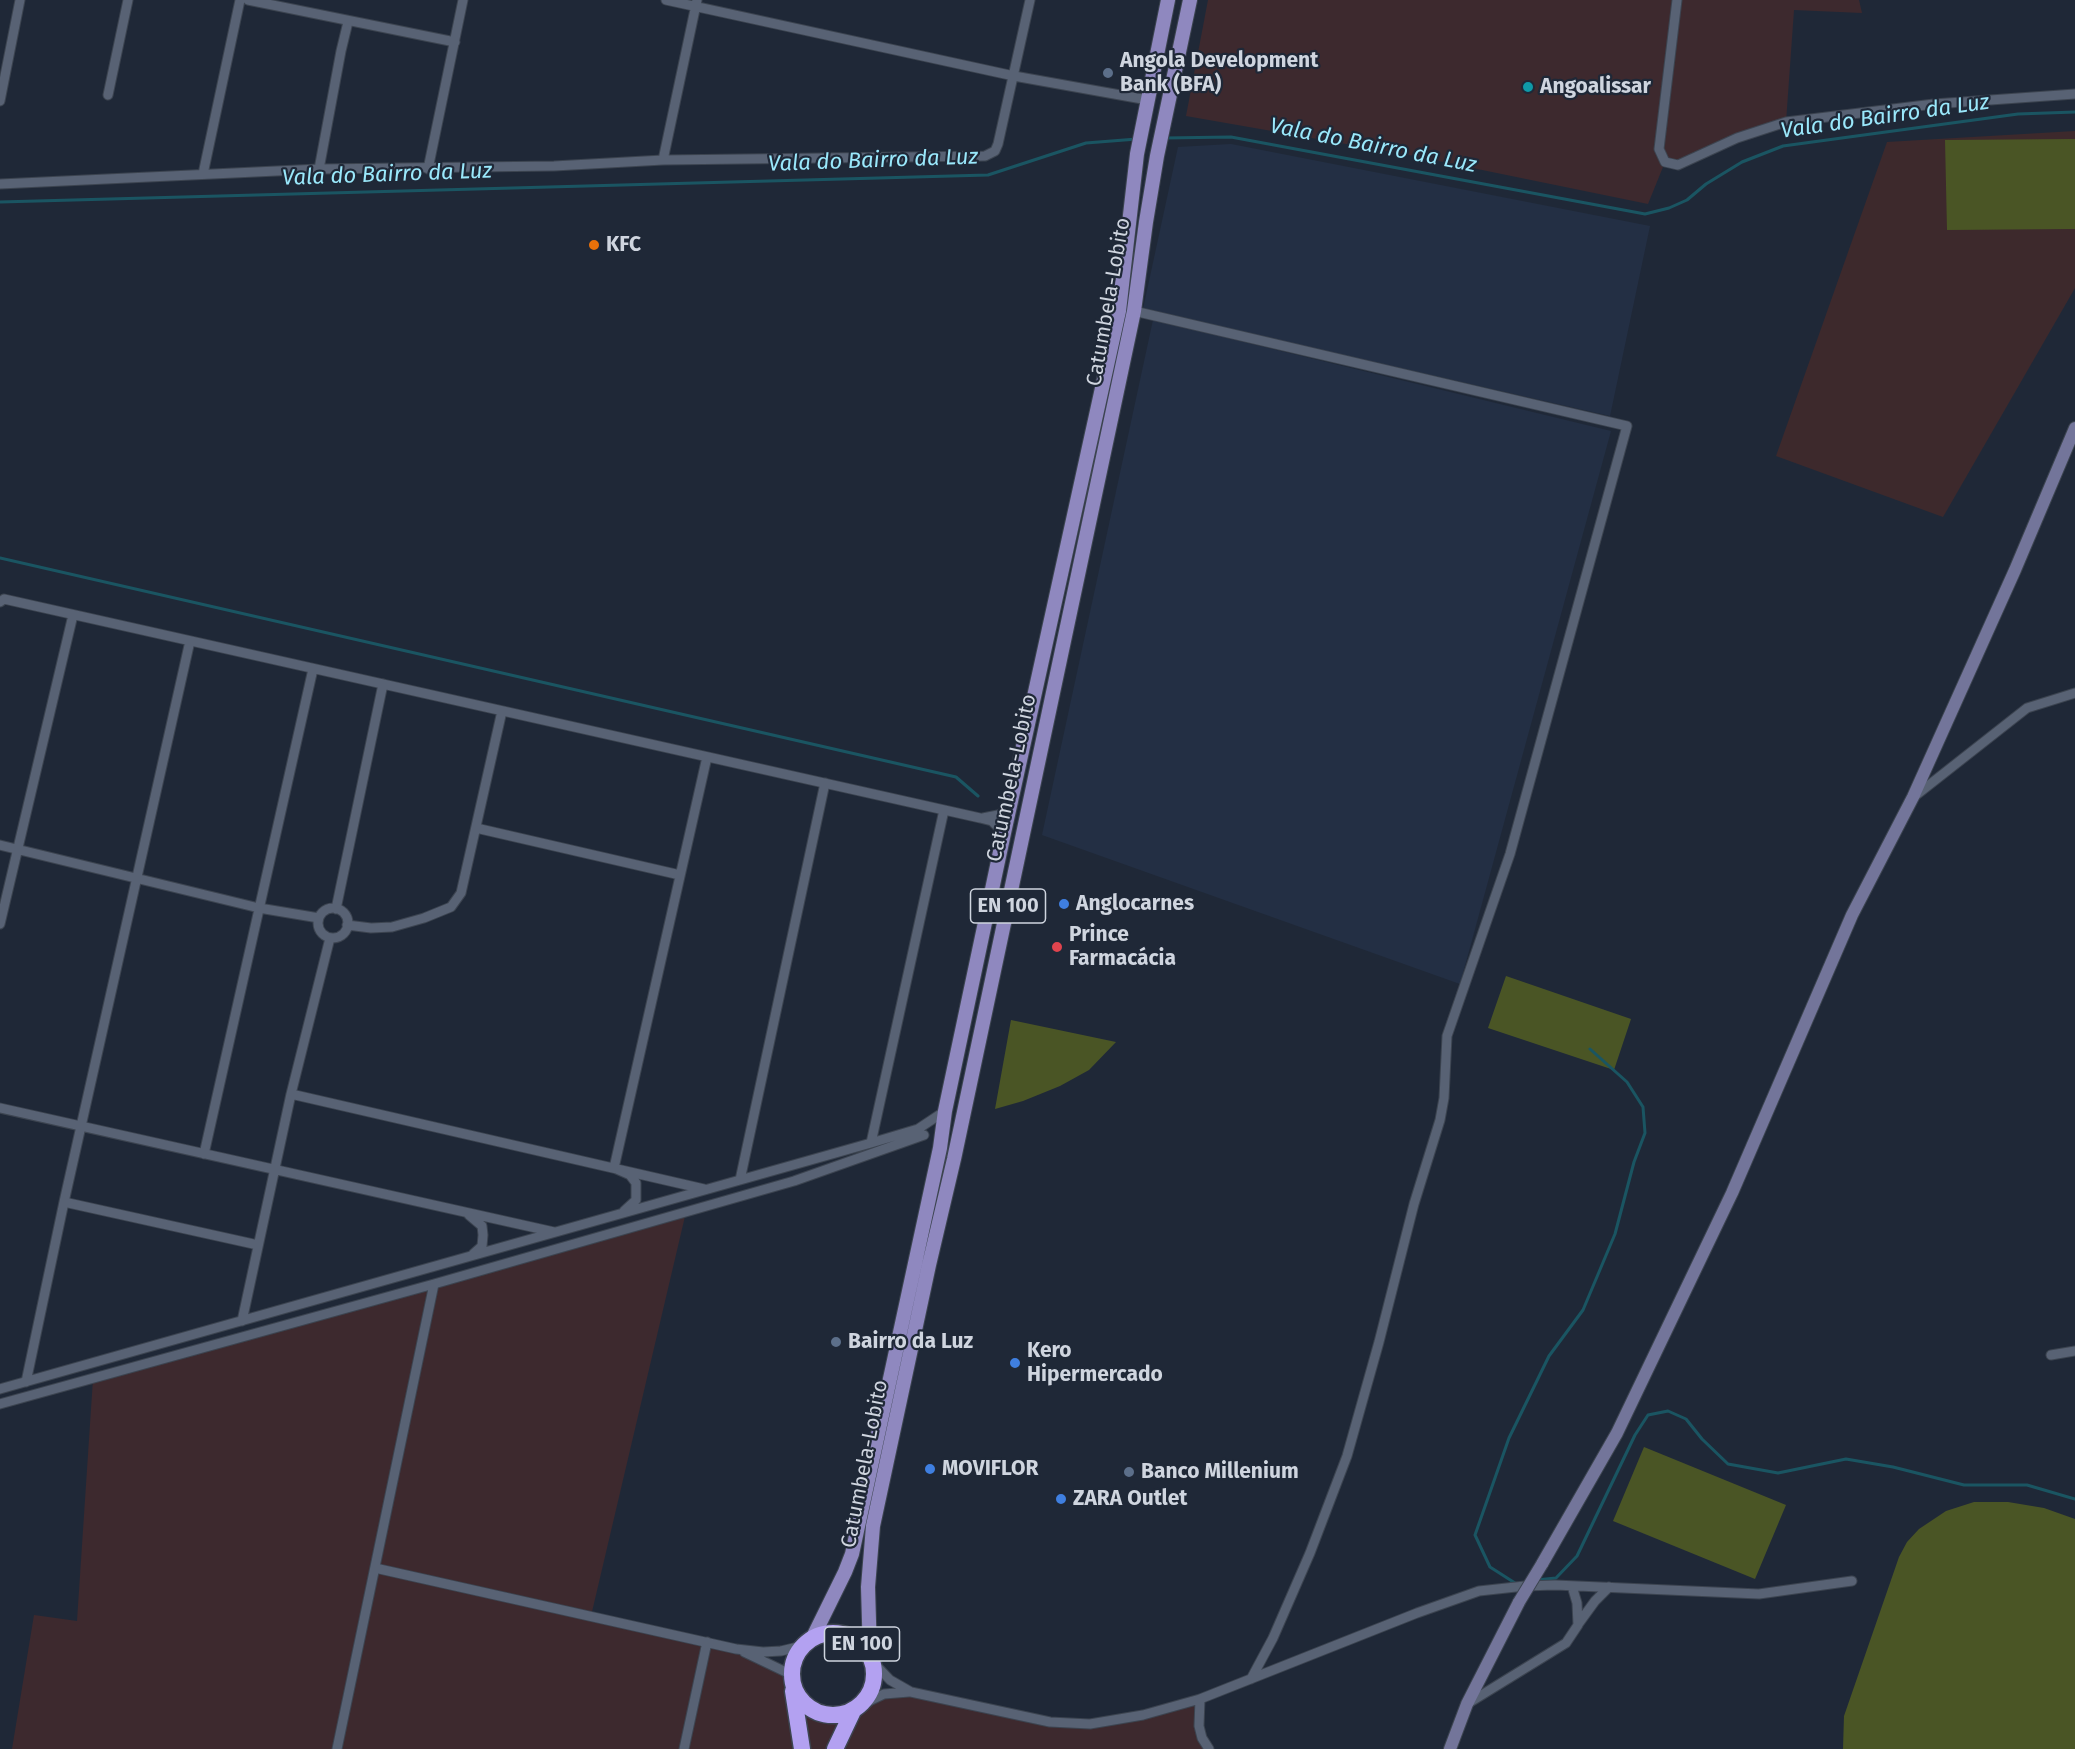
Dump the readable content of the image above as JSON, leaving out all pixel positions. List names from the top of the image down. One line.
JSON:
{"streets":{"highway":["EN 100"],"main road":["Catumbela-Lobito"]},"crossings":[["Catumbela-Lobito","EN 100"]],"water":["Vala do Bairro da Luz"],"places":["Angola Development Bank (BFA)","Angoalissar","KFC","Anglocarnes","Prince Farmacácia","Bairro da Luz","Kero Hipermercado","MOVIFLOR","Banco Millenium","ZARA Outlet"]}
